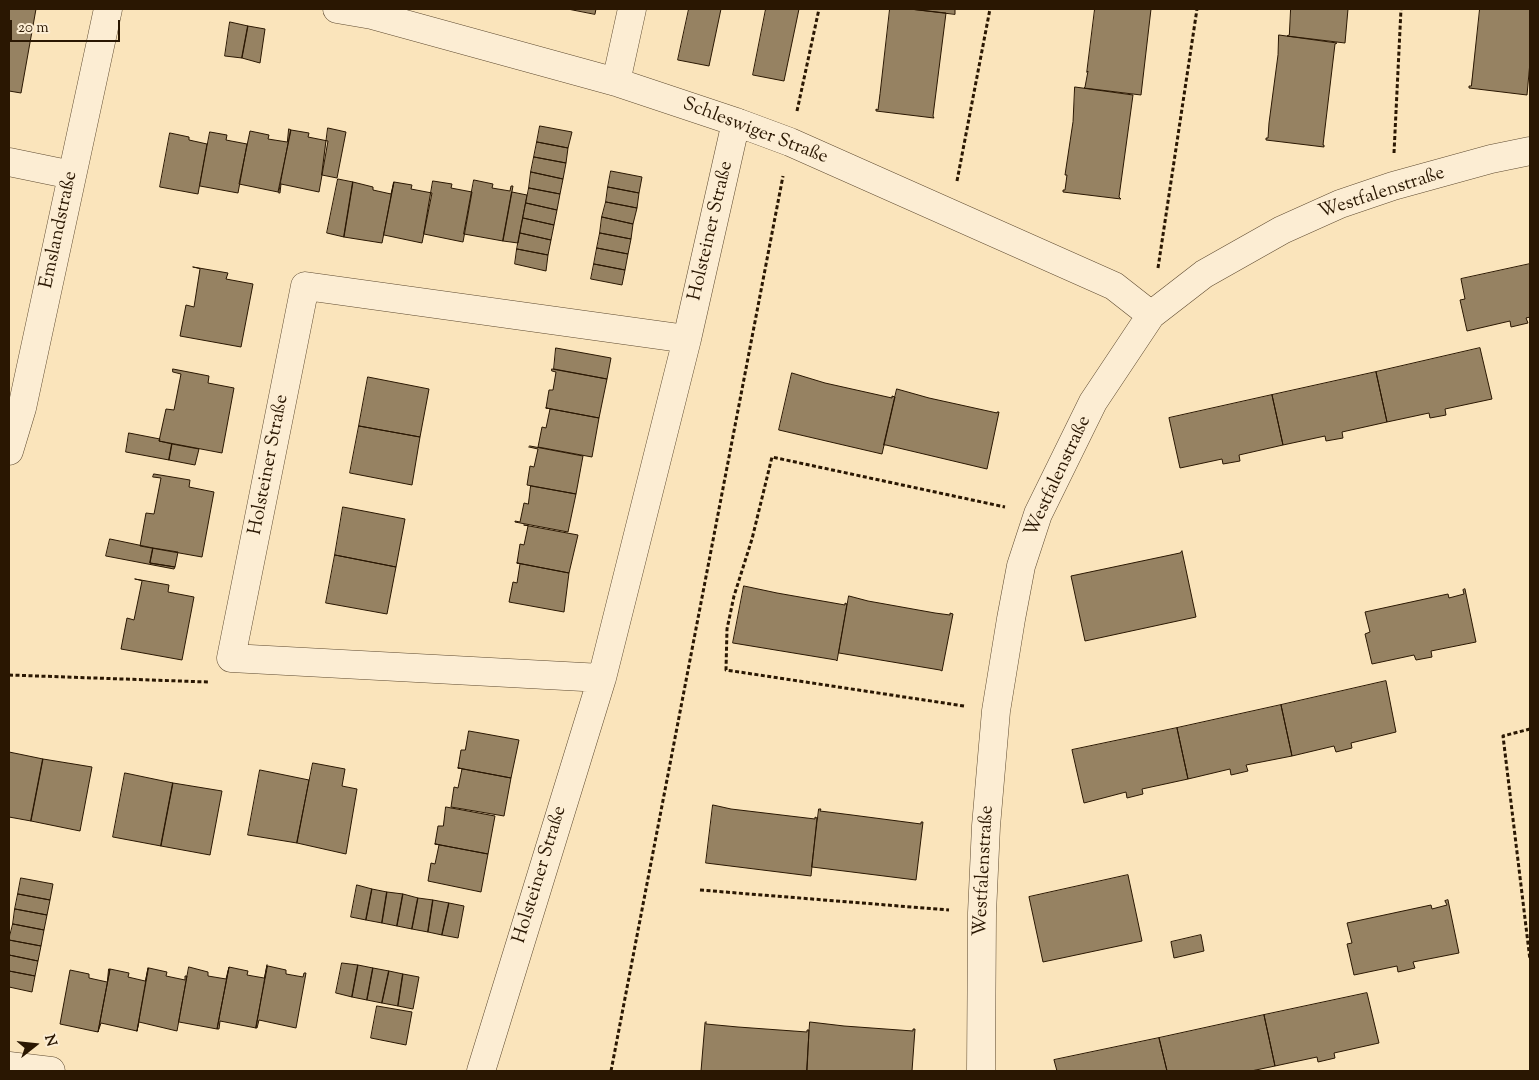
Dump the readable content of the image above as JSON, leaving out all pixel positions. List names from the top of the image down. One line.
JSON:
{"streets":{"street":["Schleswiger Straße","Westfalenstraße","Emslandstraße","Holsteiner Straße"]},"crossings":[["Schleswiger Straße","Westfalenstraße"],["Schleswiger Straße","Holsteiner Straße"]],"scale_bar":"20 m","north":"right"}
